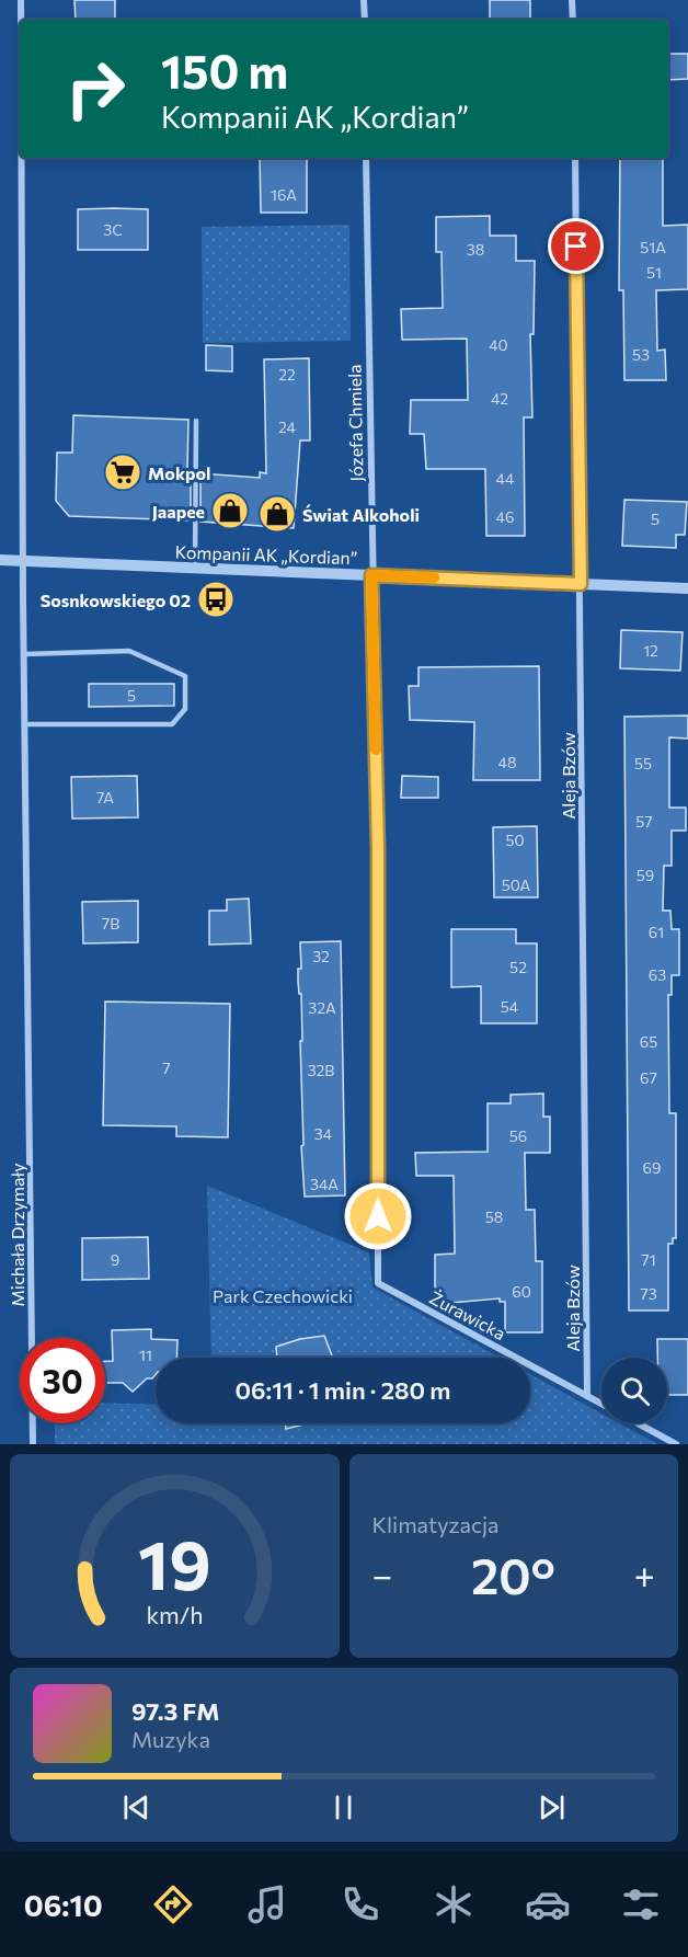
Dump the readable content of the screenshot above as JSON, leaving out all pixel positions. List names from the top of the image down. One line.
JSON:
{"streets":{"street":["Józefa Chmiela","Kompanii AK „Kordian”","Aleja Bzów","Michała Drzymały","Żurawicka"]},"crossings":[["Józefa Chmiela","Kompanii AK „Kordian”"],["Józefa Chmiela","Żurawicka"],["Kompanii AK „Kordian”","Aleja Bzów"],["Kompanii AK „Kordian”","Michała Drzymały"],["Aleja Bzów","Żurawicka"]],"parks":["Park Czechowicki"],"places":{"supermarket":["Mokpol"],"shop":["Jaapee","Świat Alkoholi"],"bus stop":["Sosnkowskiego 02"]},"house_numbers":["16A","3C","51A","38","51","40","53","22","42","24","44","46","5","12","5","48","55","7A","57","50","59","50A","7B","61","32","52","63","54","32A","65","7","32B","67","34","56","69","34A","58","9","71","60","73","11"],"page":{"turn":["150 m","Kompanii AK „Kordian”"],"limit":"30","trip":"06:11 · 1 min · 280 m","tile":"Klimatyzacja","heat":["−","20°","+"],"song":["97.3 FM","Muzyka"],"tabs":"06:10","gauge":["19","km/h"]}}
